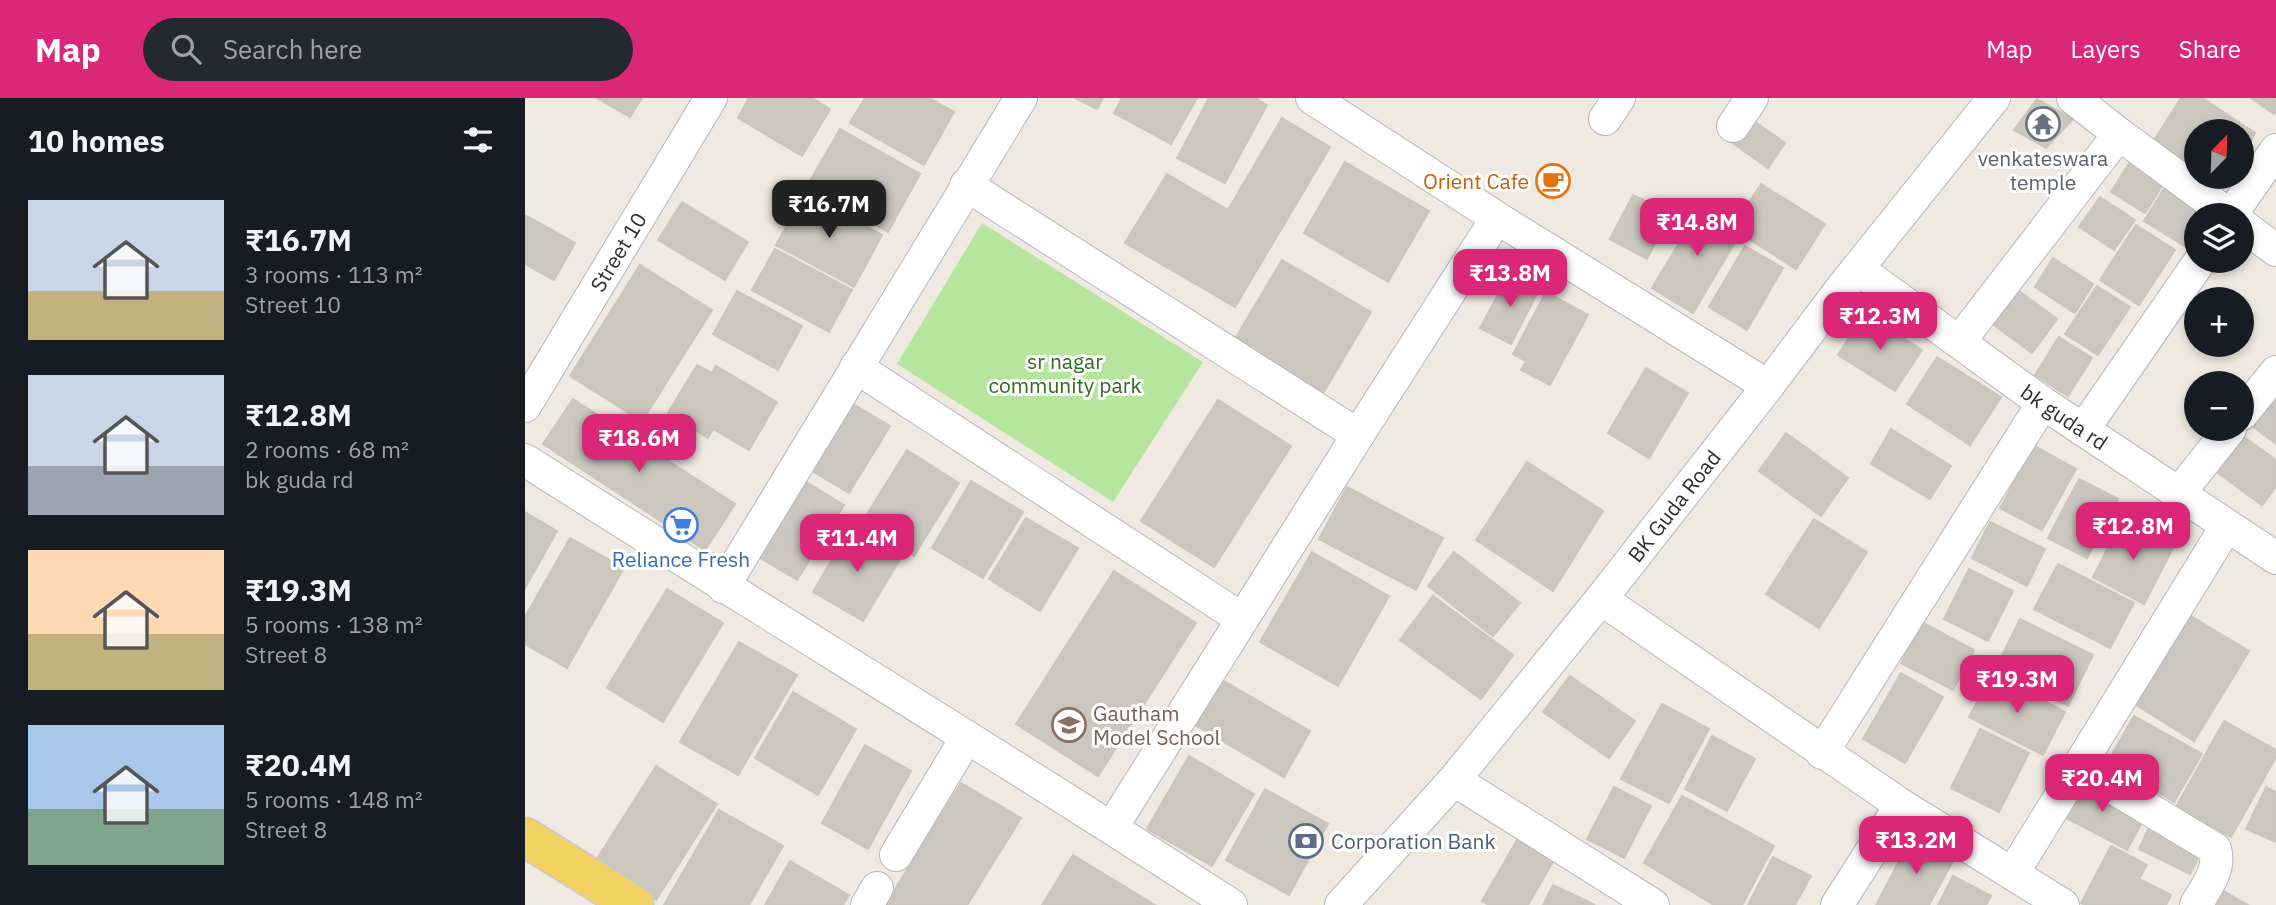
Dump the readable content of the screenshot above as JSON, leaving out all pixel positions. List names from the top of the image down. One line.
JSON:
{"streets":{"street":["Street 10","bk guda rd","BK Guda Road"]},"crossings":[["bk guda rd","BK Guda Road"]],"parks":["sr nagar community park"],"places":{"temple":["venkateswara temple"],"cafe":["Orient Cafe"],"supermarket":["Reliance Fresh"],"school or university":["Gautham Model School"],"bank":["Corporation Bank"]},"north":"top right","page":{"header":"Map","search":"Search here","nav":["Map","Layers","Share"],"heading":"10 homes","map_buttons":["+","−"],"price":["₹16.7M","₹14.8M","₹13.8M","₹12.3M","₹18.6M","₹12.8M","₹11.4M","₹19.3M","₹20.4M","₹13.2M"],"list":[{"name":"₹16.7M","note":"3 rooms · 113 m² · Street 10"},{"name":"₹12.8M","note":"2 rooms · 68 m² · bk guda rd"},{"name":"₹19.3M","note":"5 rooms · 138 m² · Street 8"},{"name":"₹20.4M","note":"5 rooms · 148 m² · Street 8"}]}}
